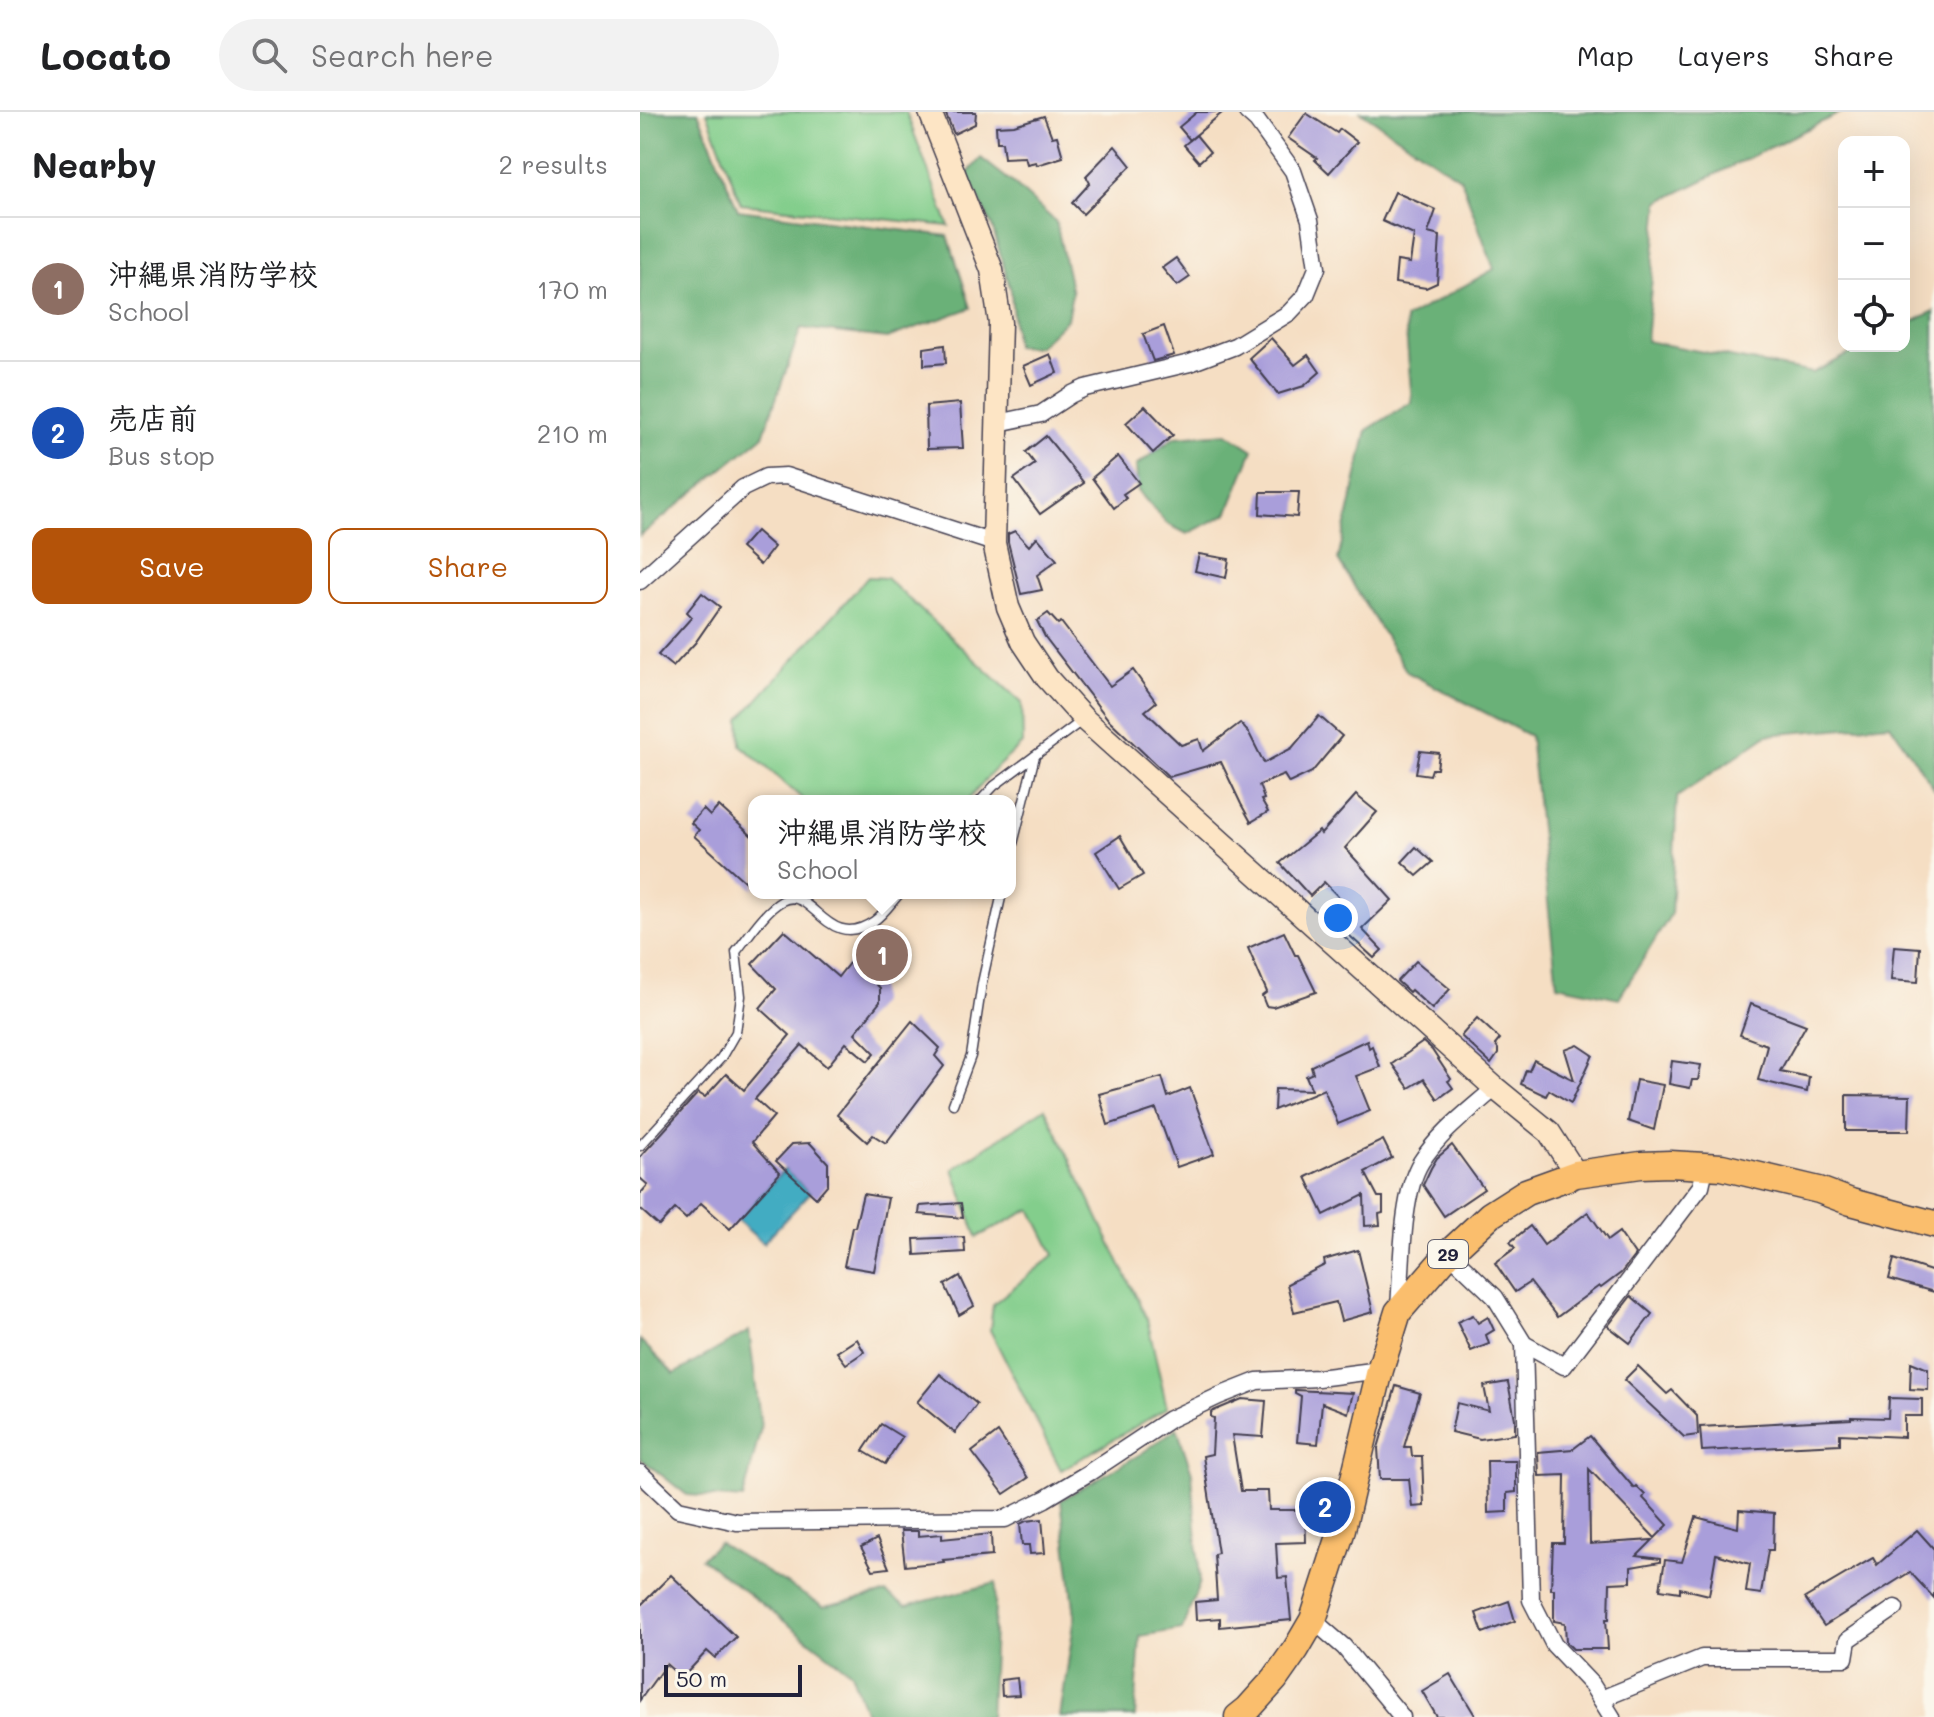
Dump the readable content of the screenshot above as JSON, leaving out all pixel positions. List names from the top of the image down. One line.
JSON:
{"streets":{"main road":["29"]},"scale_bar":"50 m","page":{"header":"Locato","search":"Search here","nav":["Map","Layers","Share"],"heading":["Nearby","2 results"],"map_buttons":["+","−"],"list":[{"mark":"1","name":"沖縄県消防学校","note":"School","value":"170 m"},{"mark":"2","name":"売店前","note":"Bus stop","value":"210 m"}],"buttons":["Save","Share"],"popup":["沖縄県消防学校","School"],"pins":["1","2"],"scale":"50 m"}}
